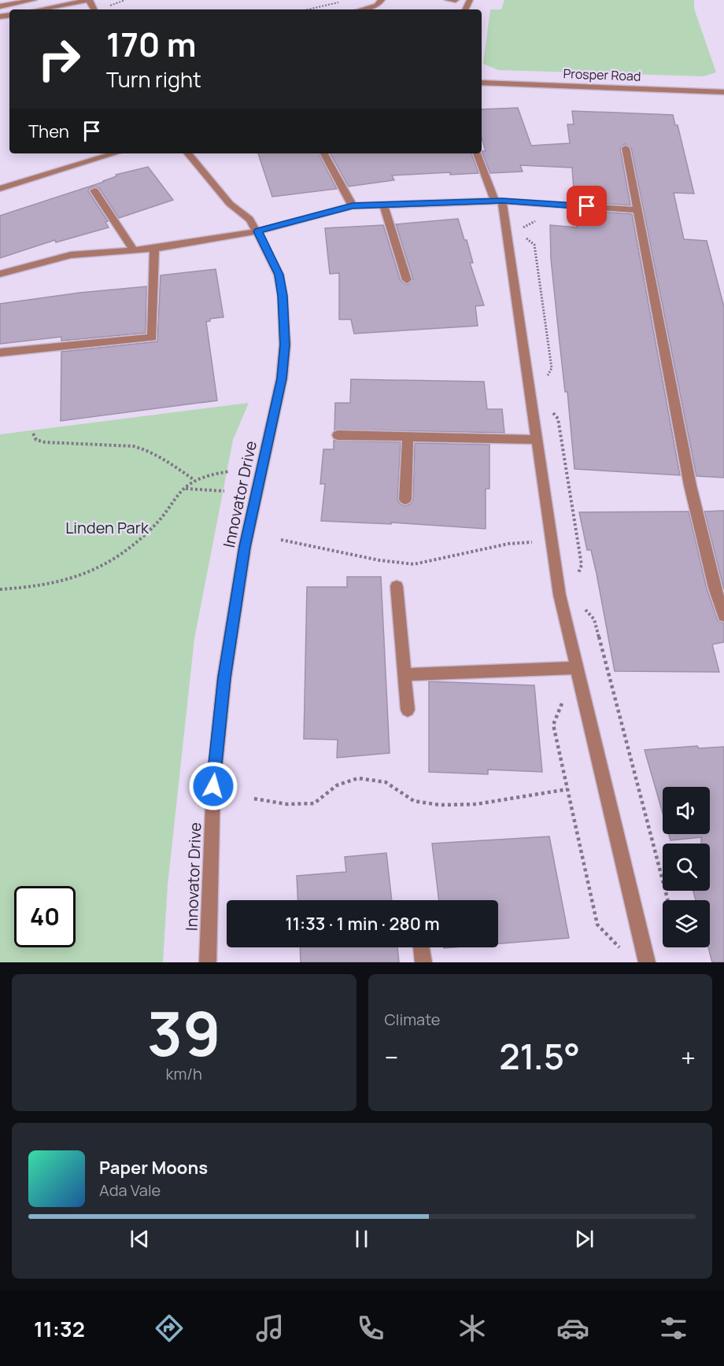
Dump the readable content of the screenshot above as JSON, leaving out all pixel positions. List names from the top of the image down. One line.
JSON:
{"streets":{"street":["Prosper Road","Innovator Drive"]},"parks":["Linden Park"],"page":{"turn":["170 m","Turn right"],"then":"Then","limit":"40","trip":"11:33 · 1 min · 280 m","tile":[["39","km/h"],"Climate"],"heat":["−","21.5°","+"],"song":["Paper Moons","Ada Vale"],"tabs":"11:32"}}
